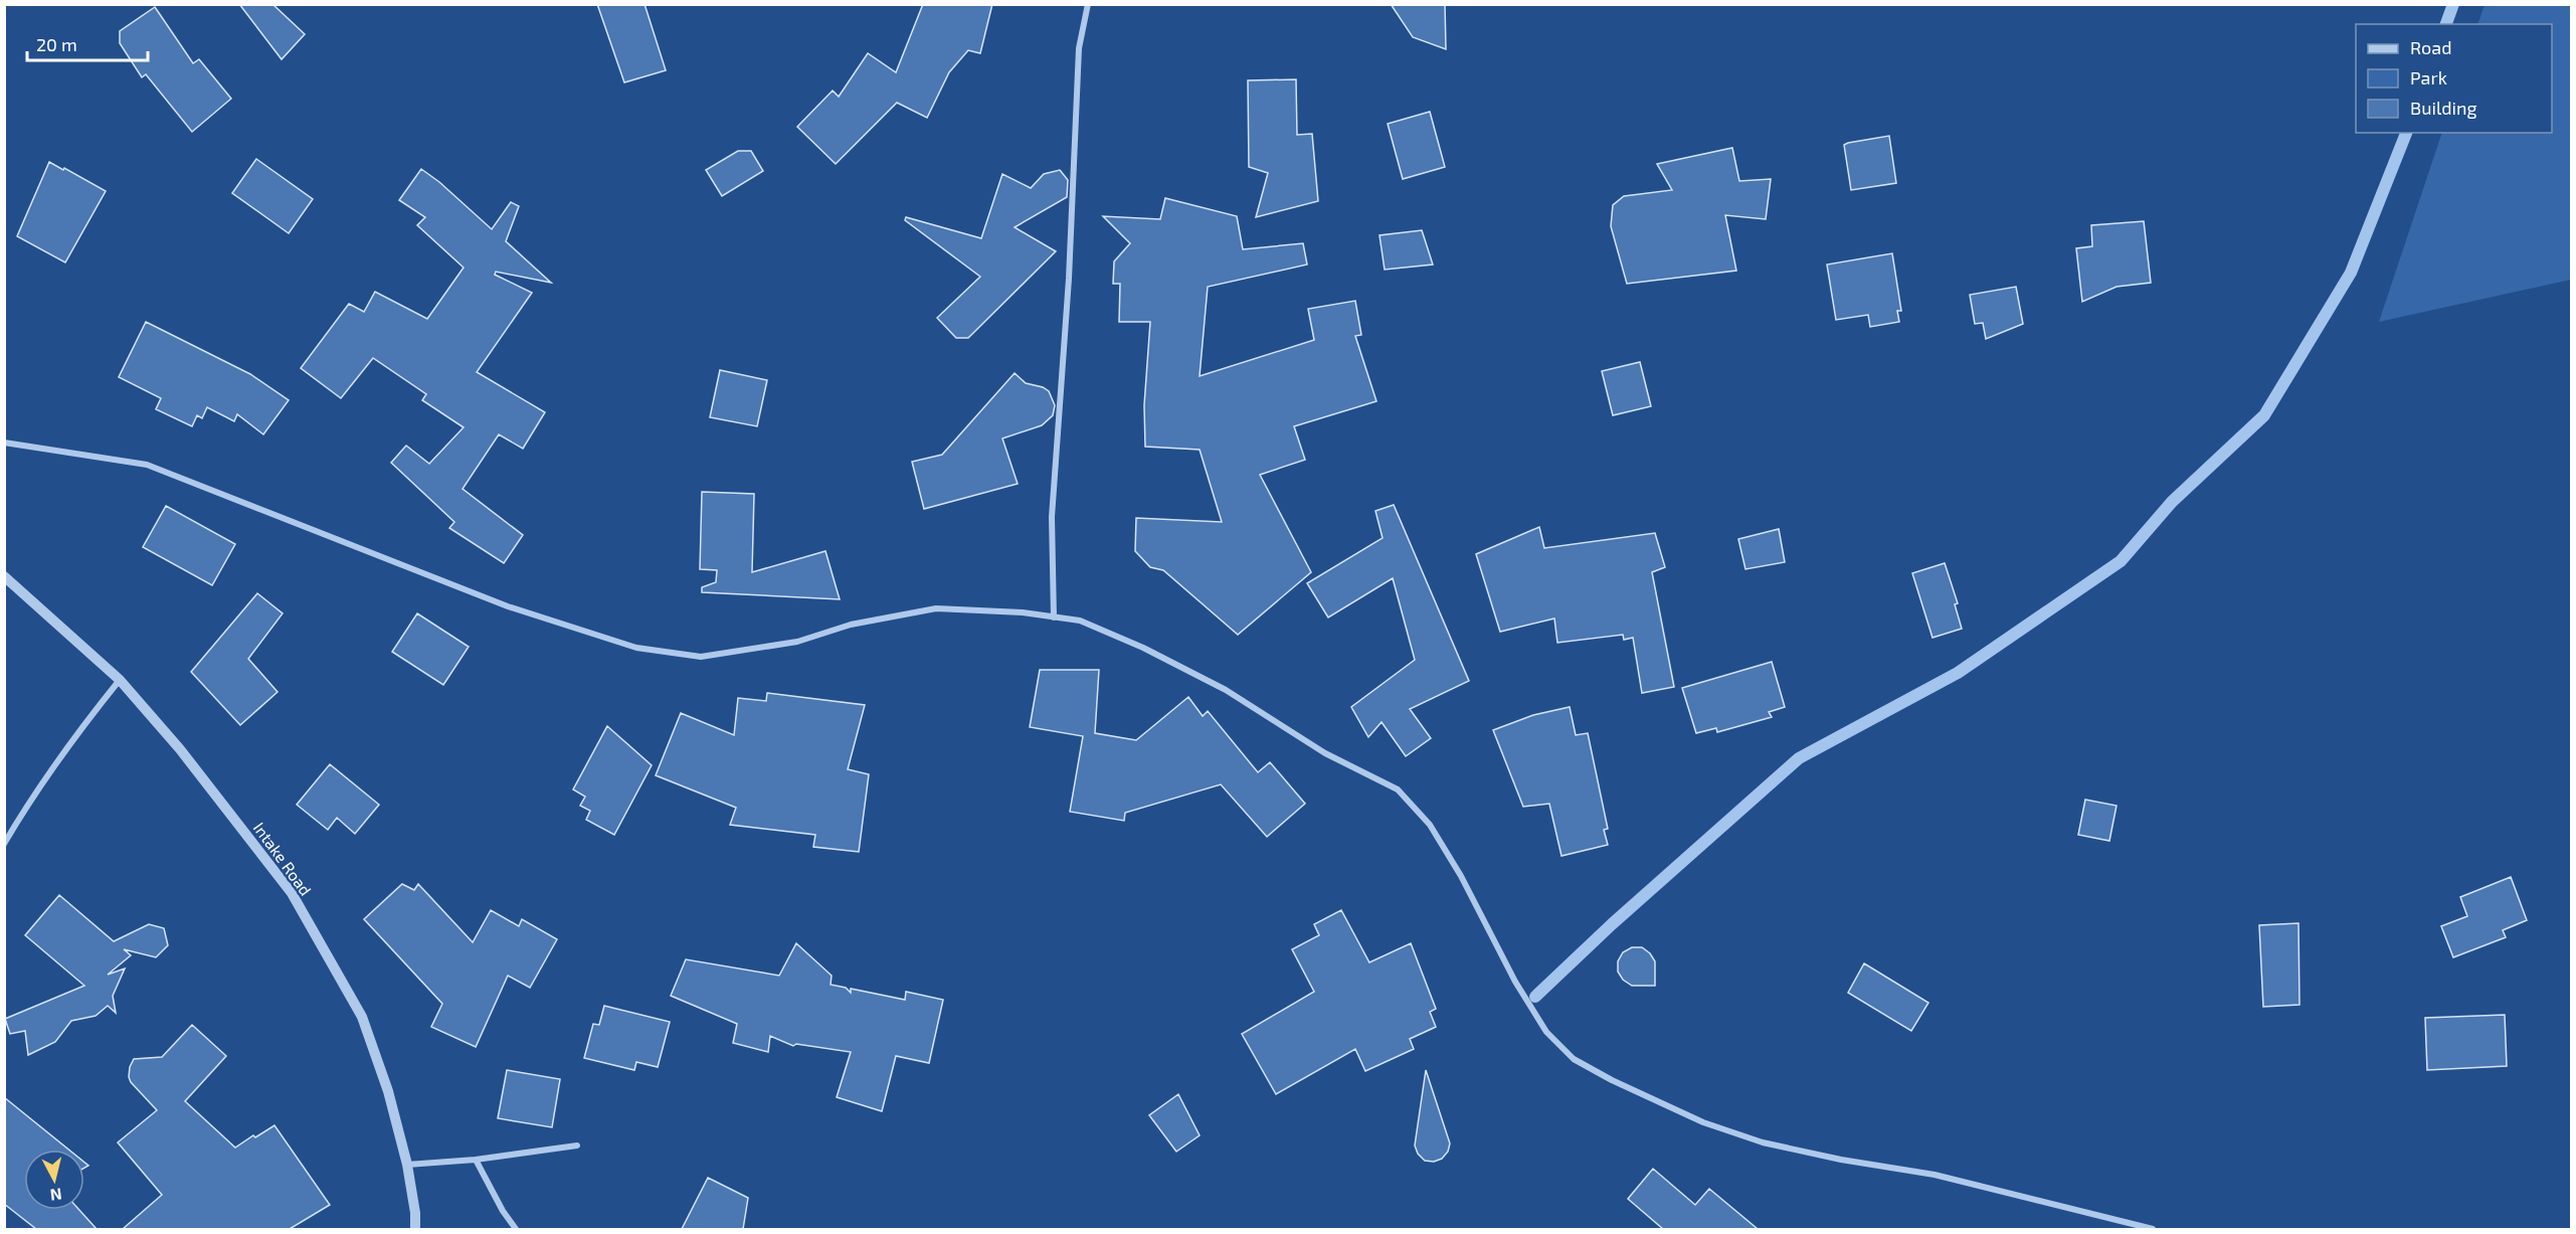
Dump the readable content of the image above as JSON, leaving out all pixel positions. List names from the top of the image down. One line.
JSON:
{"streets":{"street":["Intake Road"]},"legend":["Road","Park","Building"],"scale_bar":"20 m","north":"bottom"}
